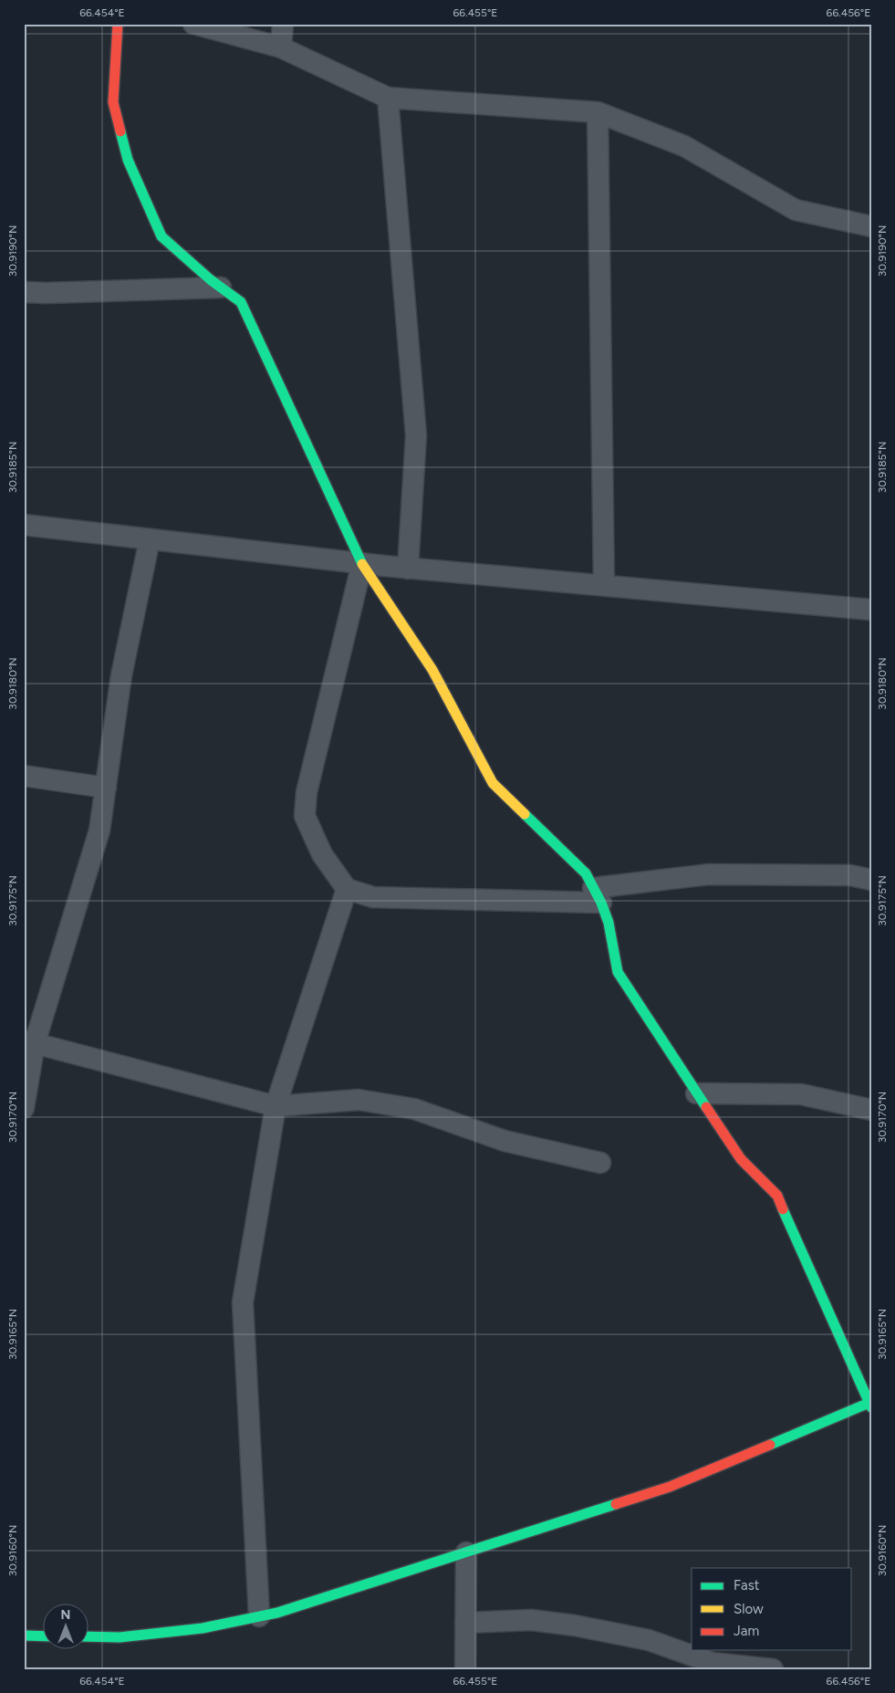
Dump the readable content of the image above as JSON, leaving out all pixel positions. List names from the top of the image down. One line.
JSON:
{"legend":["Fast","Slow","Jam"],"north":"top","coordinates":["66.454°E","66.455°E","66.456°E","30.9190°N","30.9185°N","30.9180°N","30.9175°N","30.9170°N","30.9165°N","30.9160°N"]}
